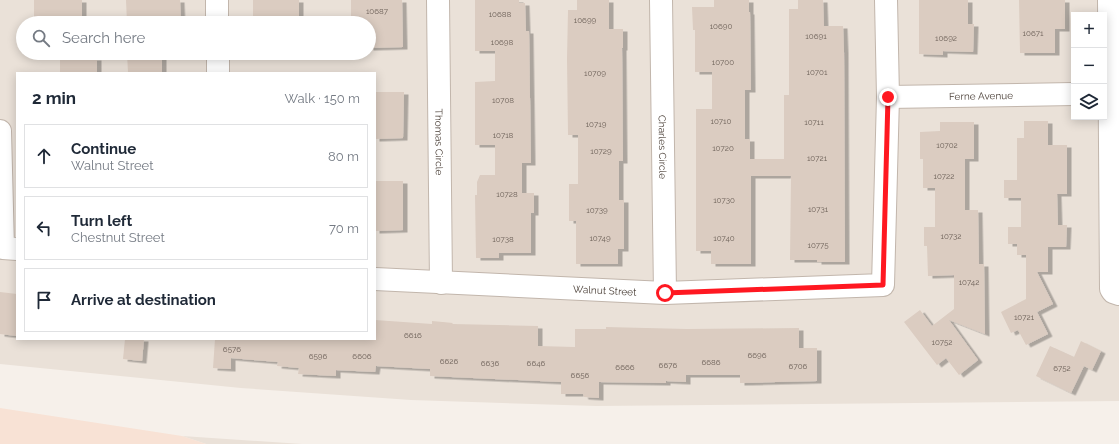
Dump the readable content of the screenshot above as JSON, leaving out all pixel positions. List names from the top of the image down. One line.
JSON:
{"streets":{"street":["Ferne Avenue","Thomas Circle","Charles Circle","Walnut Street"]},"crossings":[["Ferne Avenue","Walnut Street"],["Thomas Circle","Walnut Street"],["Charles Circle","Walnut Street"]],"house_numbers":["10687","10688","10699","10690","10671","10691","10692","10698","10700","10701","10709","10708","10710","10711","10719","10718","10702","10720","10729","10721","10722","10728","10730","10731","10739","10732","10749","10740","10738","10775","10742","10721","6616","10752","6576","6696","6596","6606","6626","6686","6636","6646","6676","6706","6666","6752","6656"],"page":{"map_buttons":["+","−"],"search":"Search here","heading":["2 min","Walk · 150 m"],"list":[["Continue","Walnut Street","80 m"],["Turn left","Chestnut Street","70 m"],"Arrive at destination"]}}
